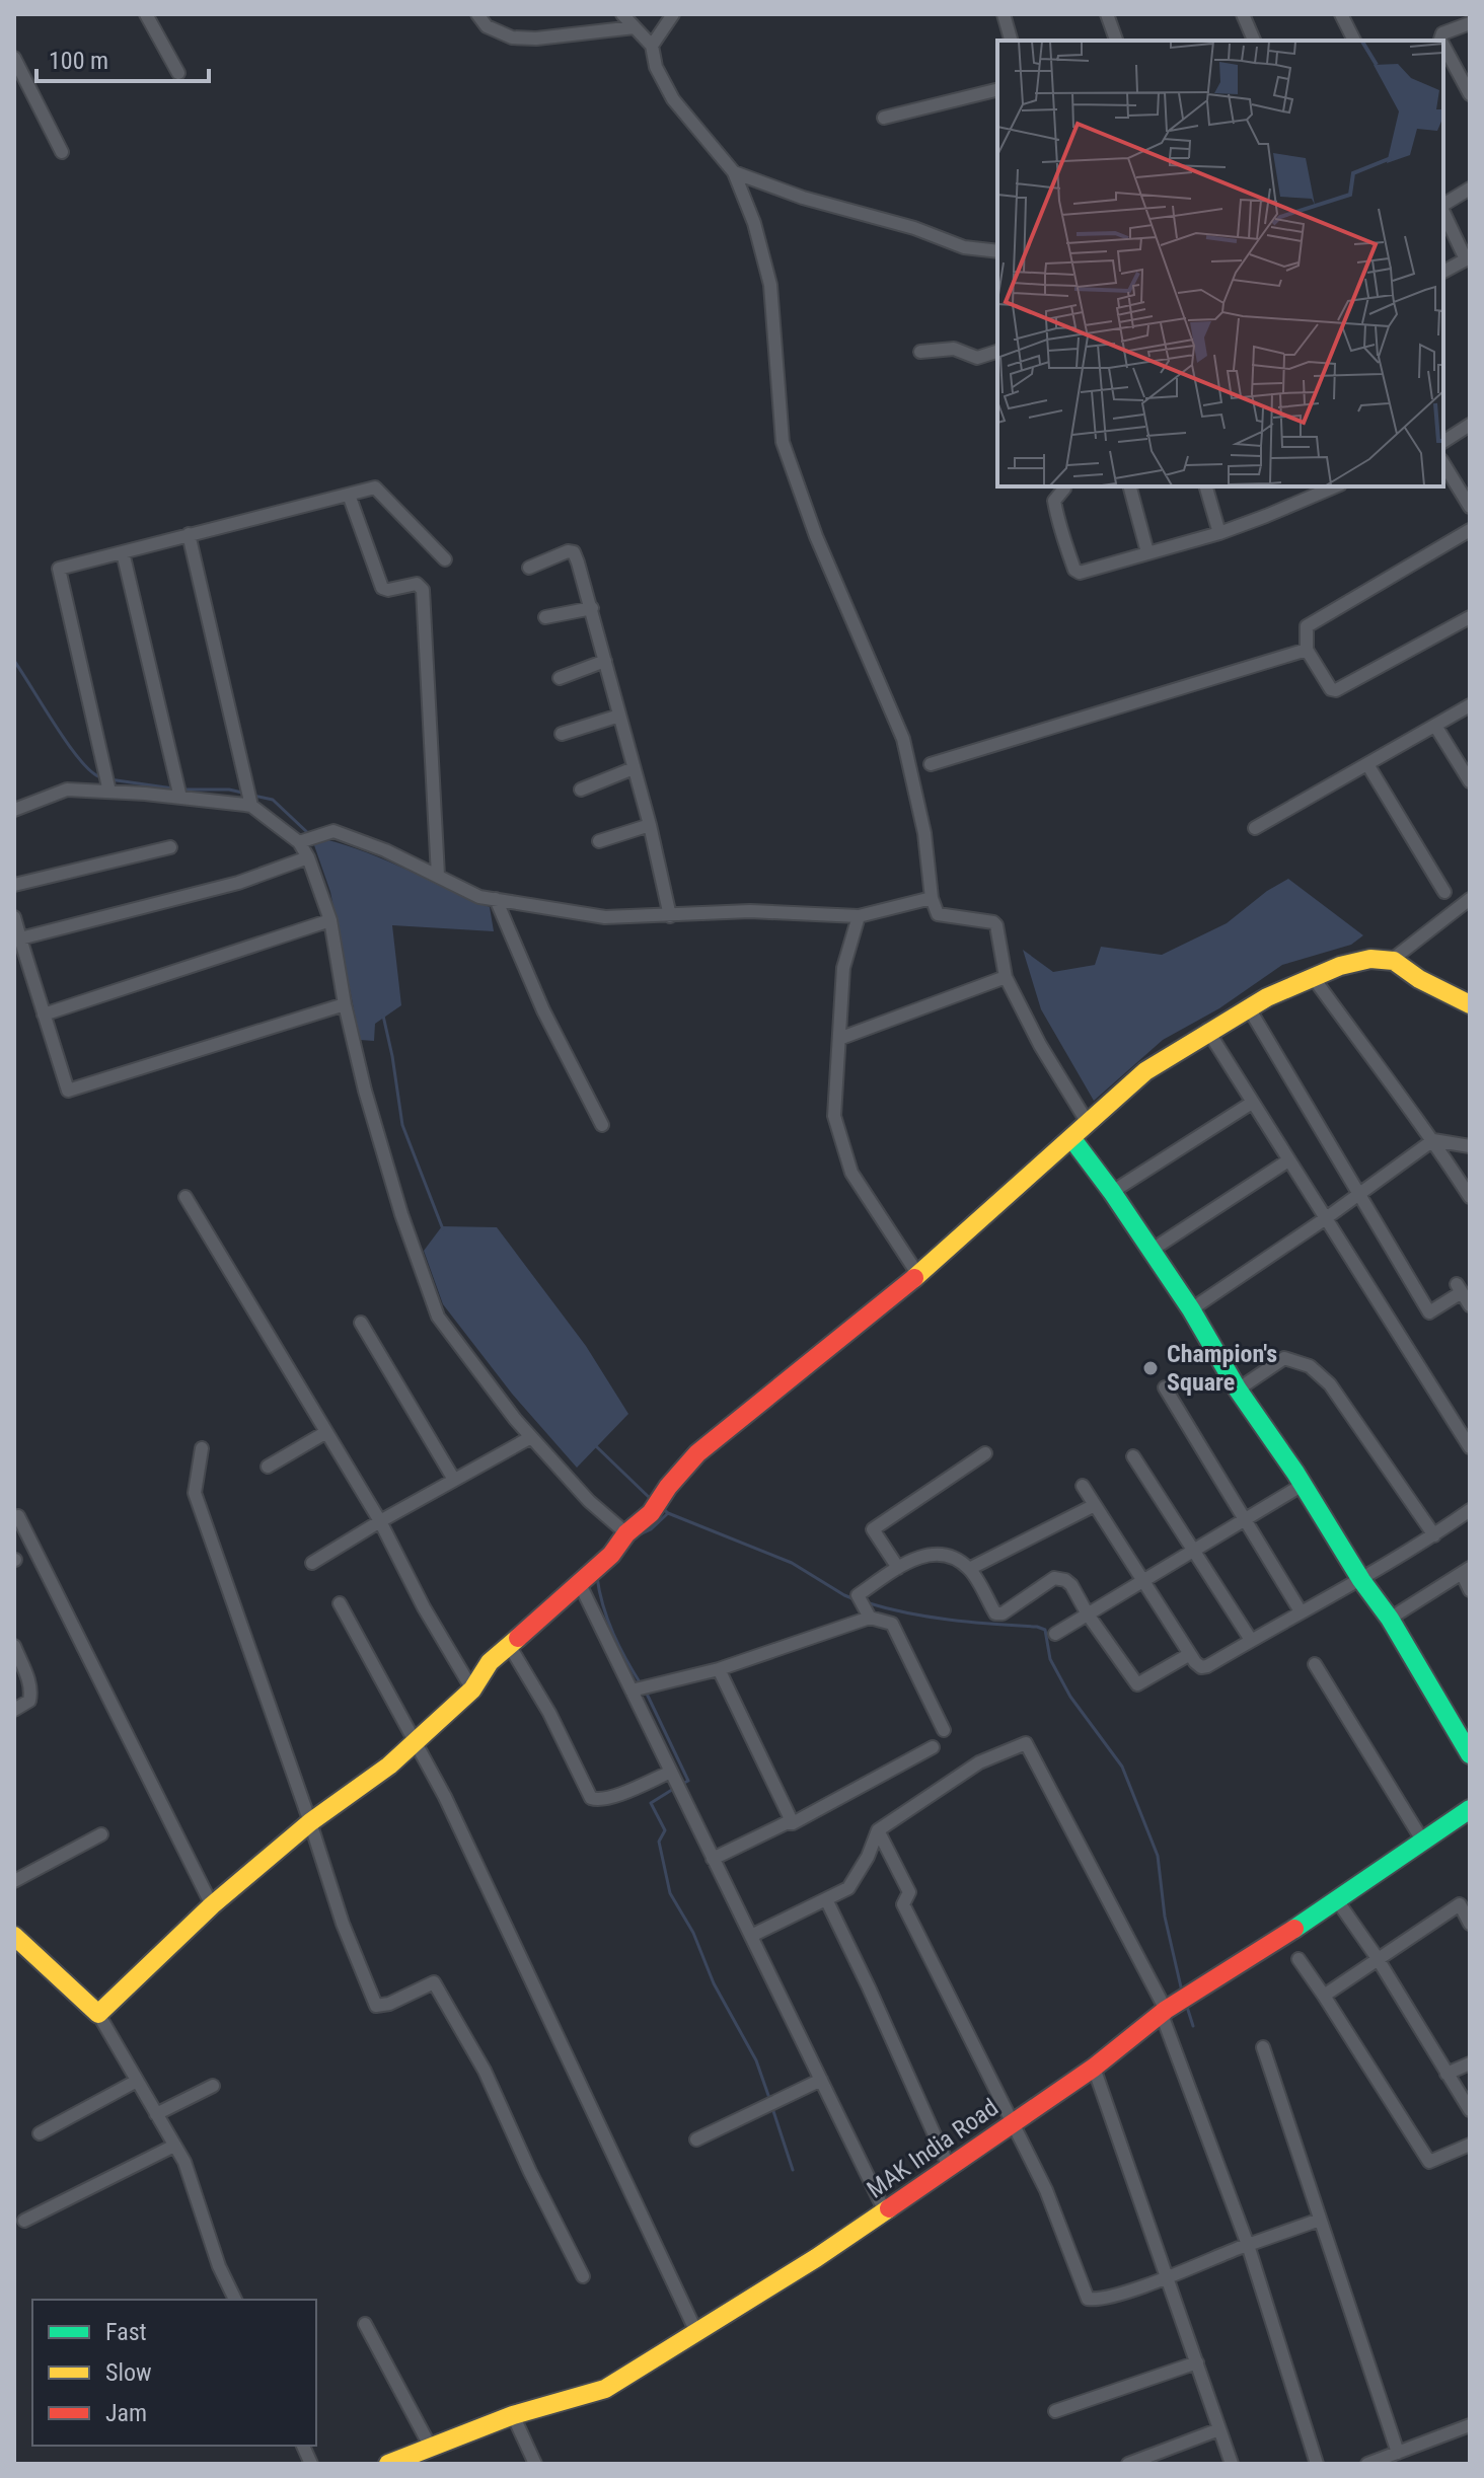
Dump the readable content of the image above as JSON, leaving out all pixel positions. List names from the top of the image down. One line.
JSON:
{"streets":{"street":["MAK India Road"]},"places":["Champion's Square"],"legend":["Fast","Slow","Jam"],"scale_bar":"100 m"}
